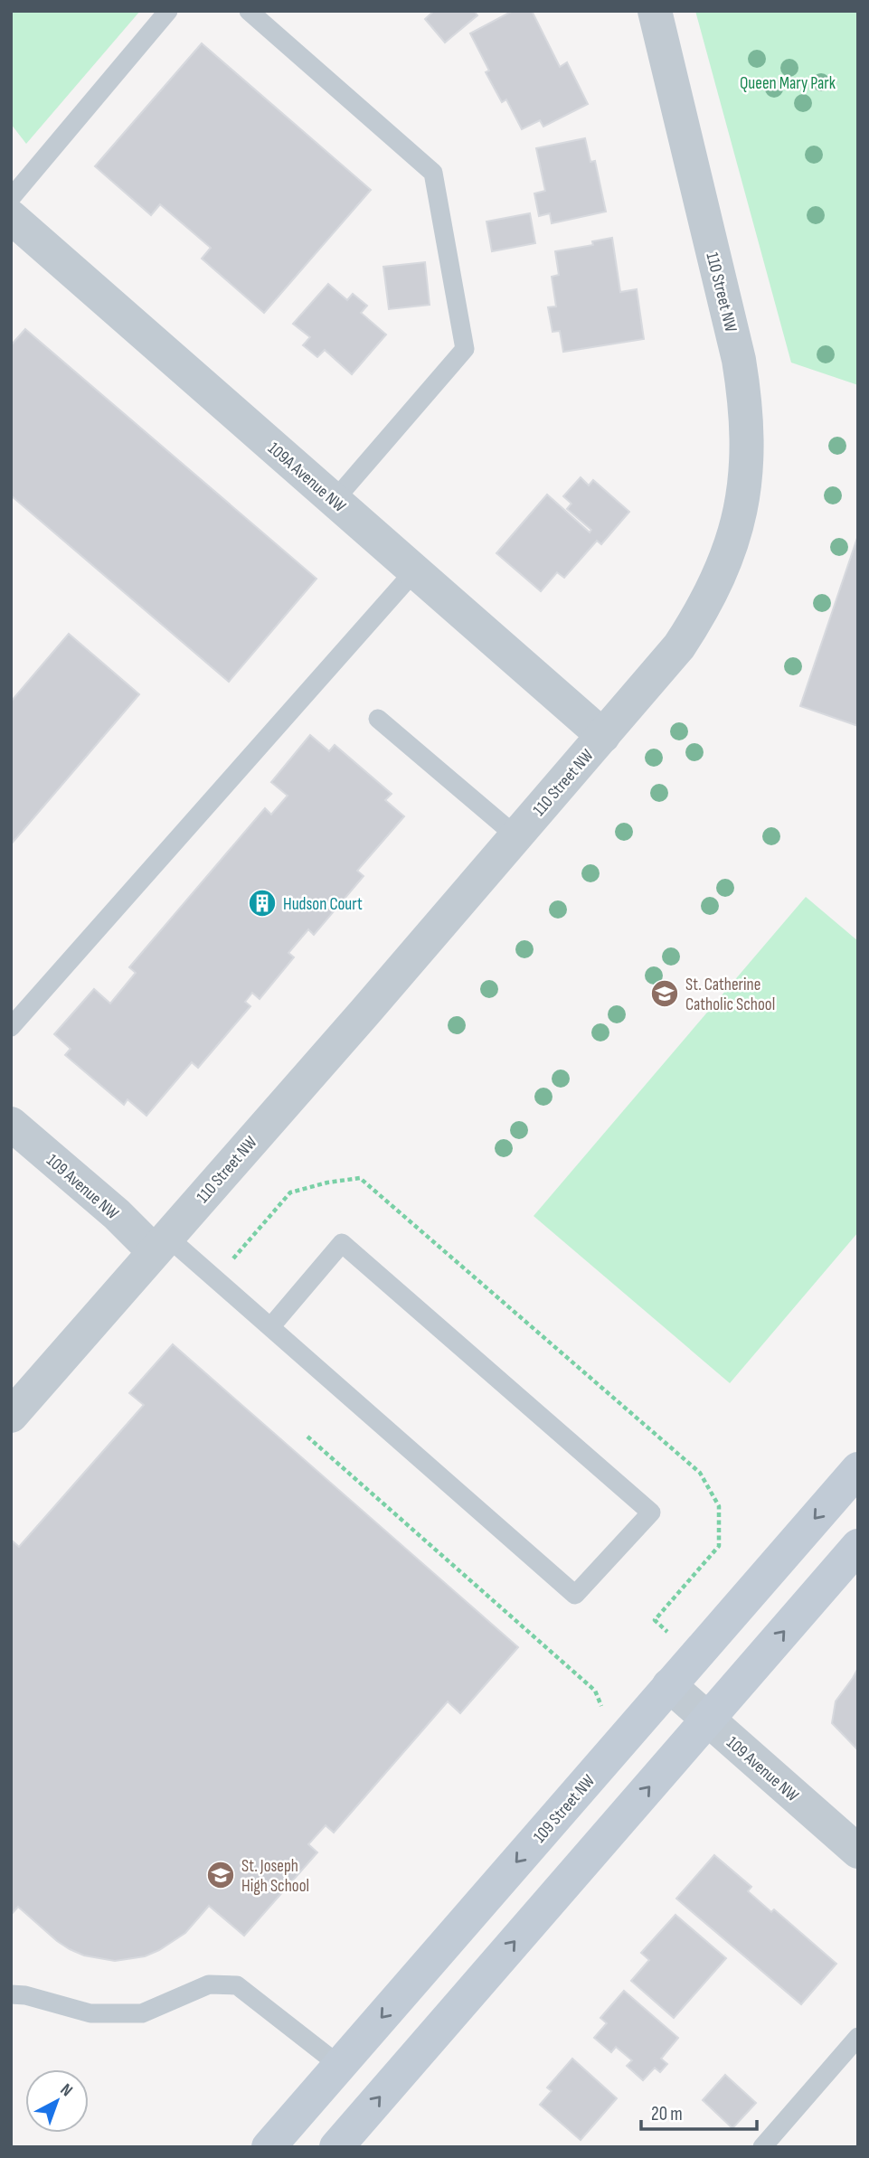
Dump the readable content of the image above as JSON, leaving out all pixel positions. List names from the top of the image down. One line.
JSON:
{"streets":{"main road":["109 Street NW"],"street":["110 Street NW","109A Avenue NW","109 Avenue NW"]},"crossings":[["110 Street NW","109A Avenue NW"],["110 Street NW","109 Avenue NW"],["109 Avenue NW","109 Street NW"]],"parks":["Queen Mary Park"],"places":{"building":["Hudson Court"],"school or university":["St. Catherine Catholic School","St. Joseph High School"]},"scale_bar":"20 m","north":"top right"}
